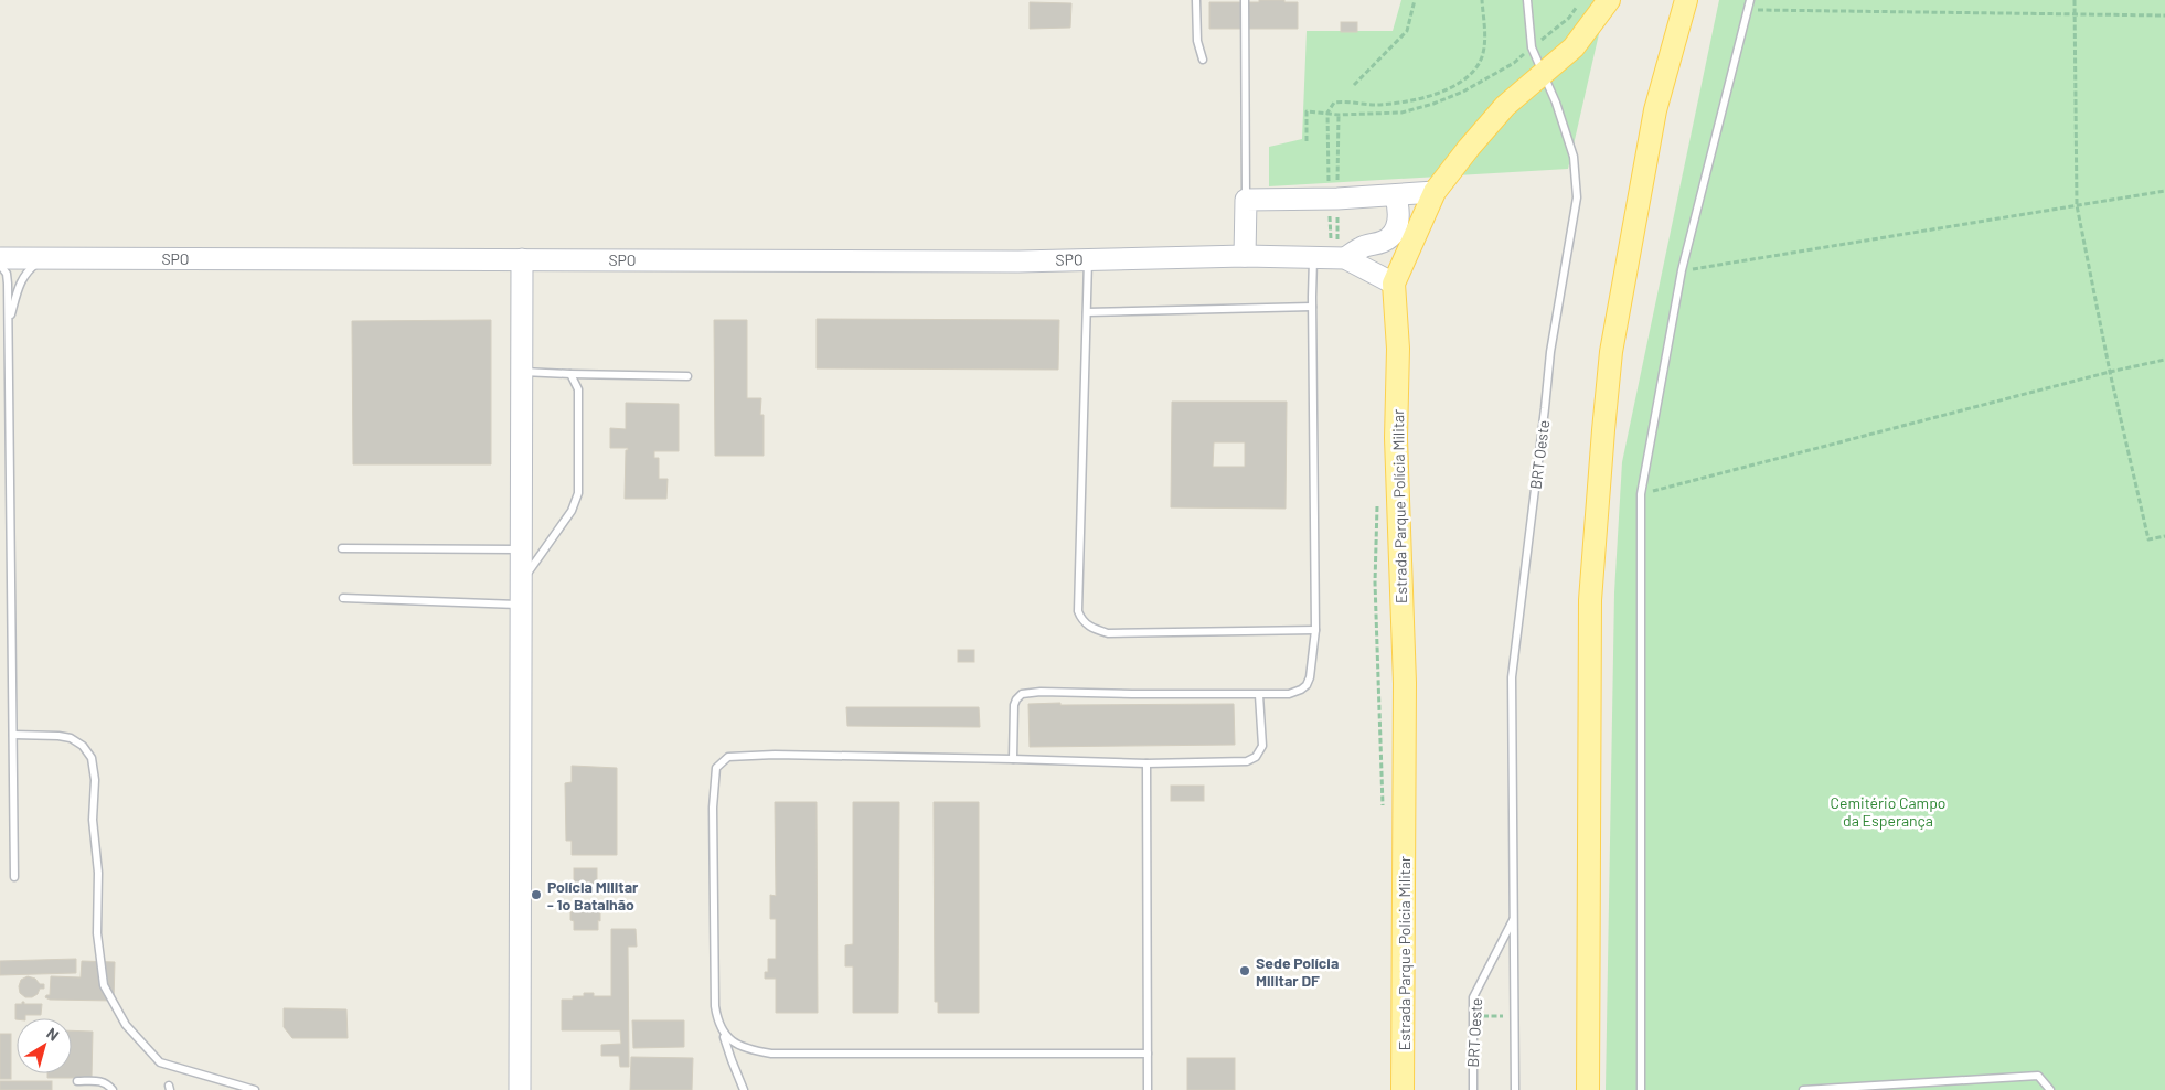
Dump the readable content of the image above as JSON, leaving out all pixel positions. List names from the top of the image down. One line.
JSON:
{"streets":{"main road":["Estrada Parque Polícia Militar"],"street":["SPO"],"lane":["BRT Oeste"]},"crossings":[["SPO","Estrada Parque Polícia Militar"],["BRT Oeste","Estrada Parque Polícia Militar"]],"parks":["Cemitério Campo da Esperança"],"places":["Polícia Militar - 1o Batalhão","Sede Polícia Militar DF"],"north":"top right"}
